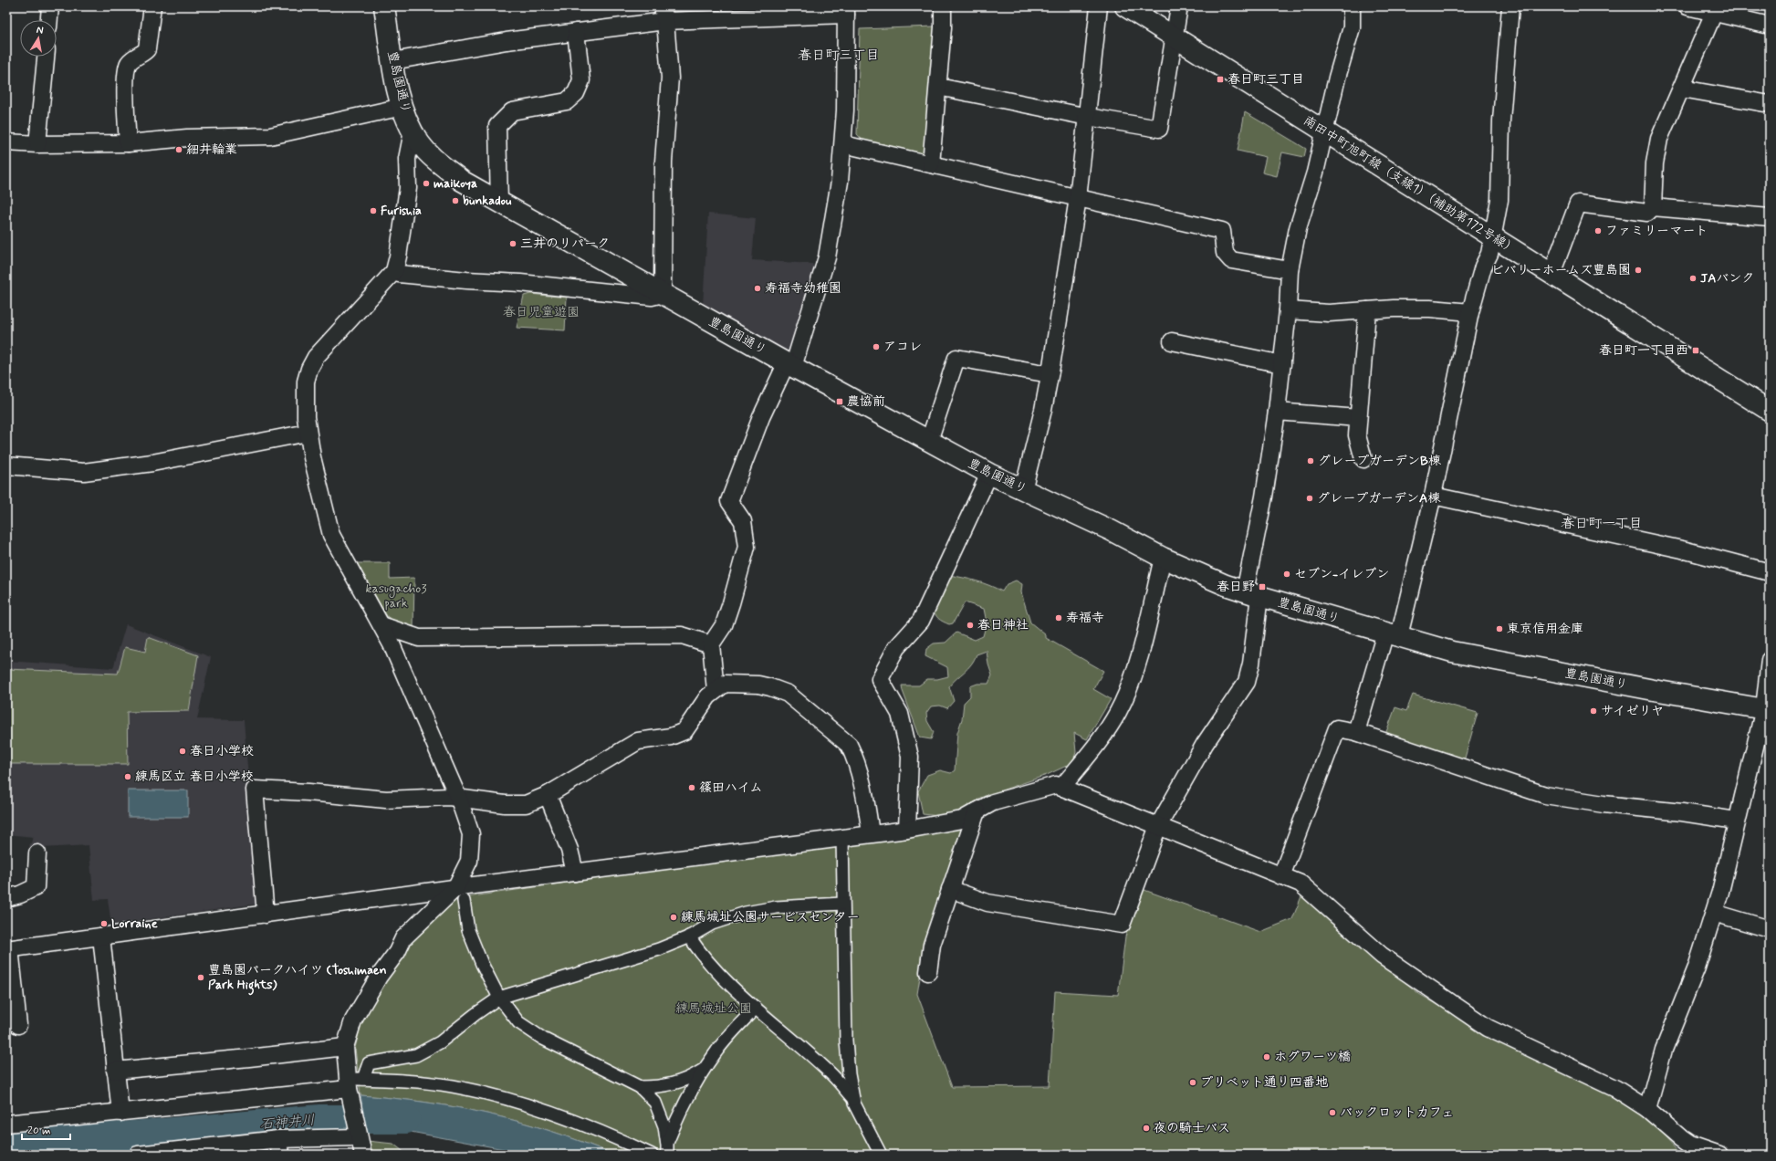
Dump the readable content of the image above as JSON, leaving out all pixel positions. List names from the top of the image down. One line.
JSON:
{"streets":{"street":["豊島園通り","南田中町旭町線（支線1）（補助第172号線）"]},"districts":["春日町三丁目","春日町一丁目"],"water":["石神井川"],"parks":["春日児童遊園","kasugacho3 park","練馬城址公園"],"places":{"transit":["春日町三丁目","春日町一丁目西","農協前","春日野"],"other":["細井輪業","maikoya","bunkadou","Furishia","ファミリーマート","三井のリパーク","ビバリーホームズ豊島園","JAバンク","寿福寺幼稚園","アコレ","グレープガーデンB棟","グレープガーデンA棟","セブン-イレブン","寿福寺","春日神社","東京信用金庫","サイゼリヤ","春日小学校","練馬区立 春日小学校","篠田ハイム","練馬城址公園サービスセンター","Lorraine","豊島園パークハイツ (Toshimaen Park Hights)","ホグワーツ橋","プリベット通り四番地","バックロットカフェ","夜の騎士バス"]},"scale_bar":"20 m","north":"top"}
